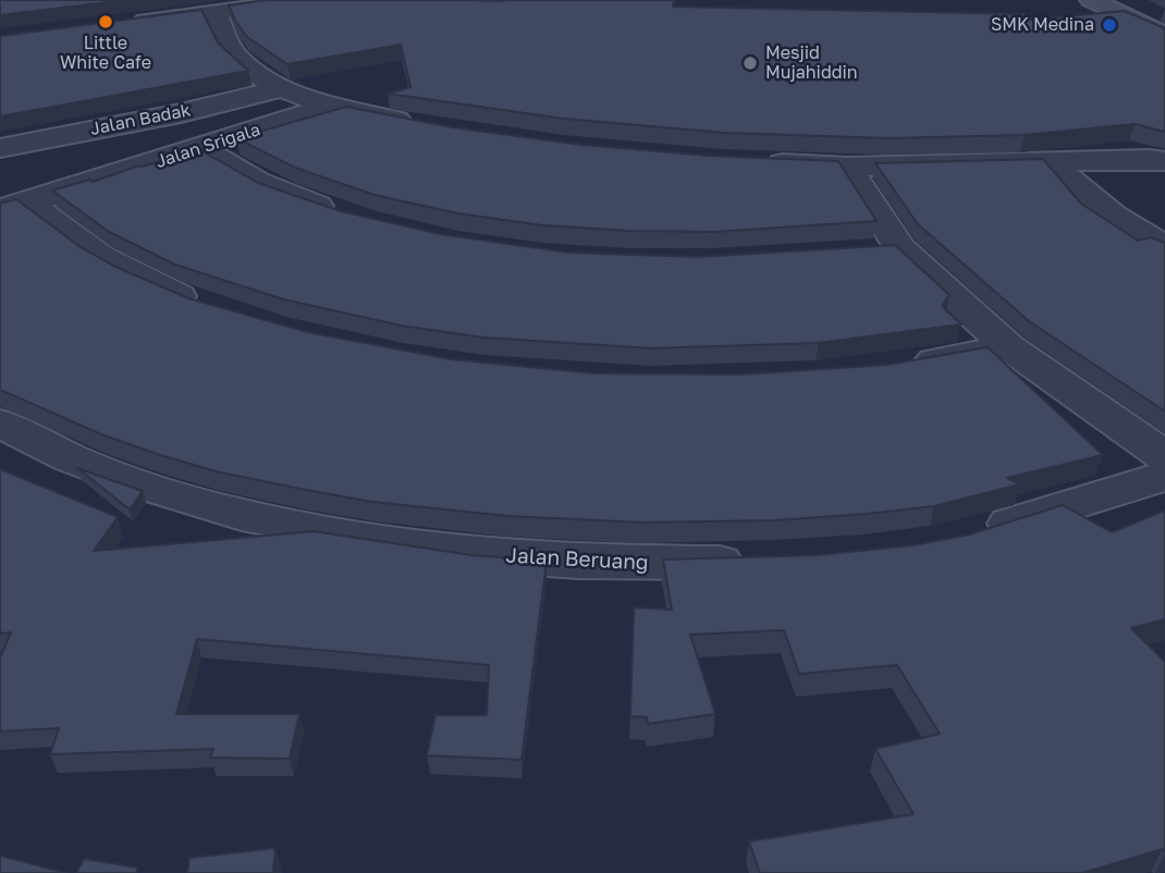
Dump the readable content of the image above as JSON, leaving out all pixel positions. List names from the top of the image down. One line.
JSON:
{"streets":{"street":["Jalan Badak","Jalan Srigala","Jalan Beruang"]},"places":["Little White Cafe","SMK Medina","Mesjid Mujahiddin"]}
